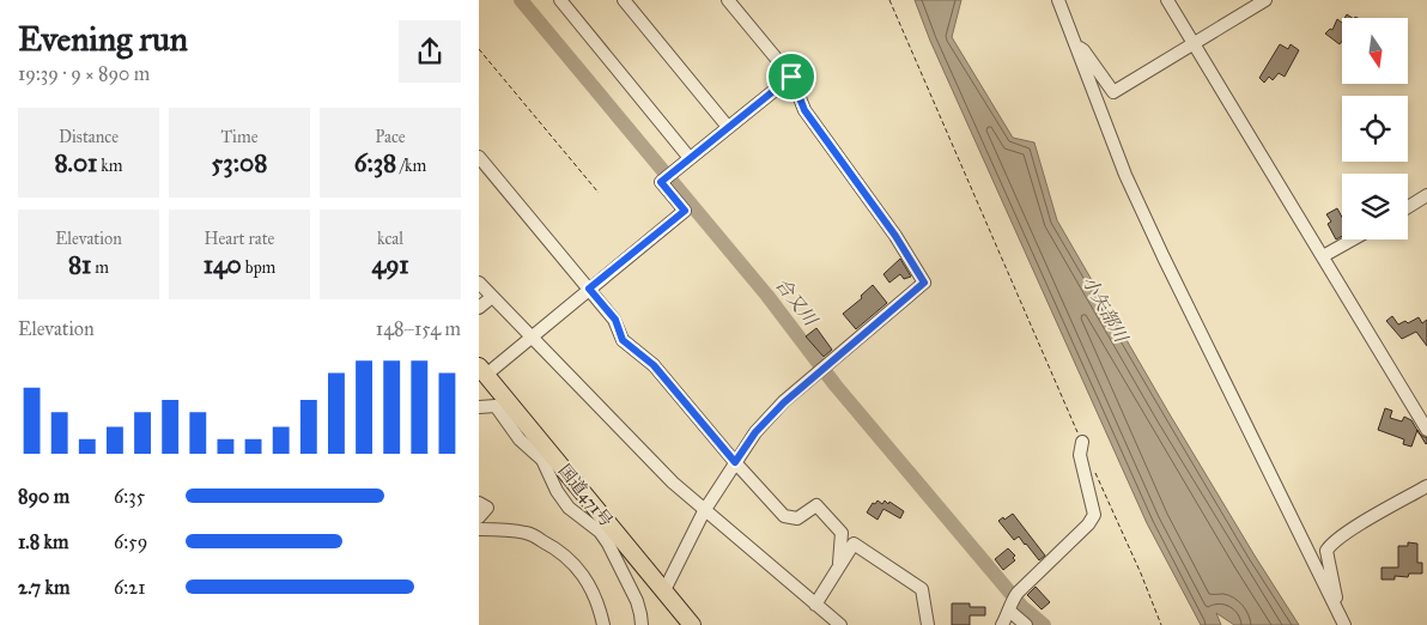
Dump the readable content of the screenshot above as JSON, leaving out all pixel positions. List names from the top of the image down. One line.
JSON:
{"streets":{"highway":["国道471号"]},"water":["合又川","小矢部川"],"north":"bottom","page":{"heading":["Evening run","19:39 · 9 × 890 m"],"stats":[["Distance","8.01 km"],["Time","53:08"],["Pace","6:38 /km"],["Elevation","81 m"],["Heart rate","140 bpm"],["kcal","491"]],"chart":["Elevation","148–154 m"],"list":[{"name":"890 m","note":"6:35"},{"name":"1.8 km","note":"6:59"},{"name":"2.7 km","note":"6:21"}]}}
